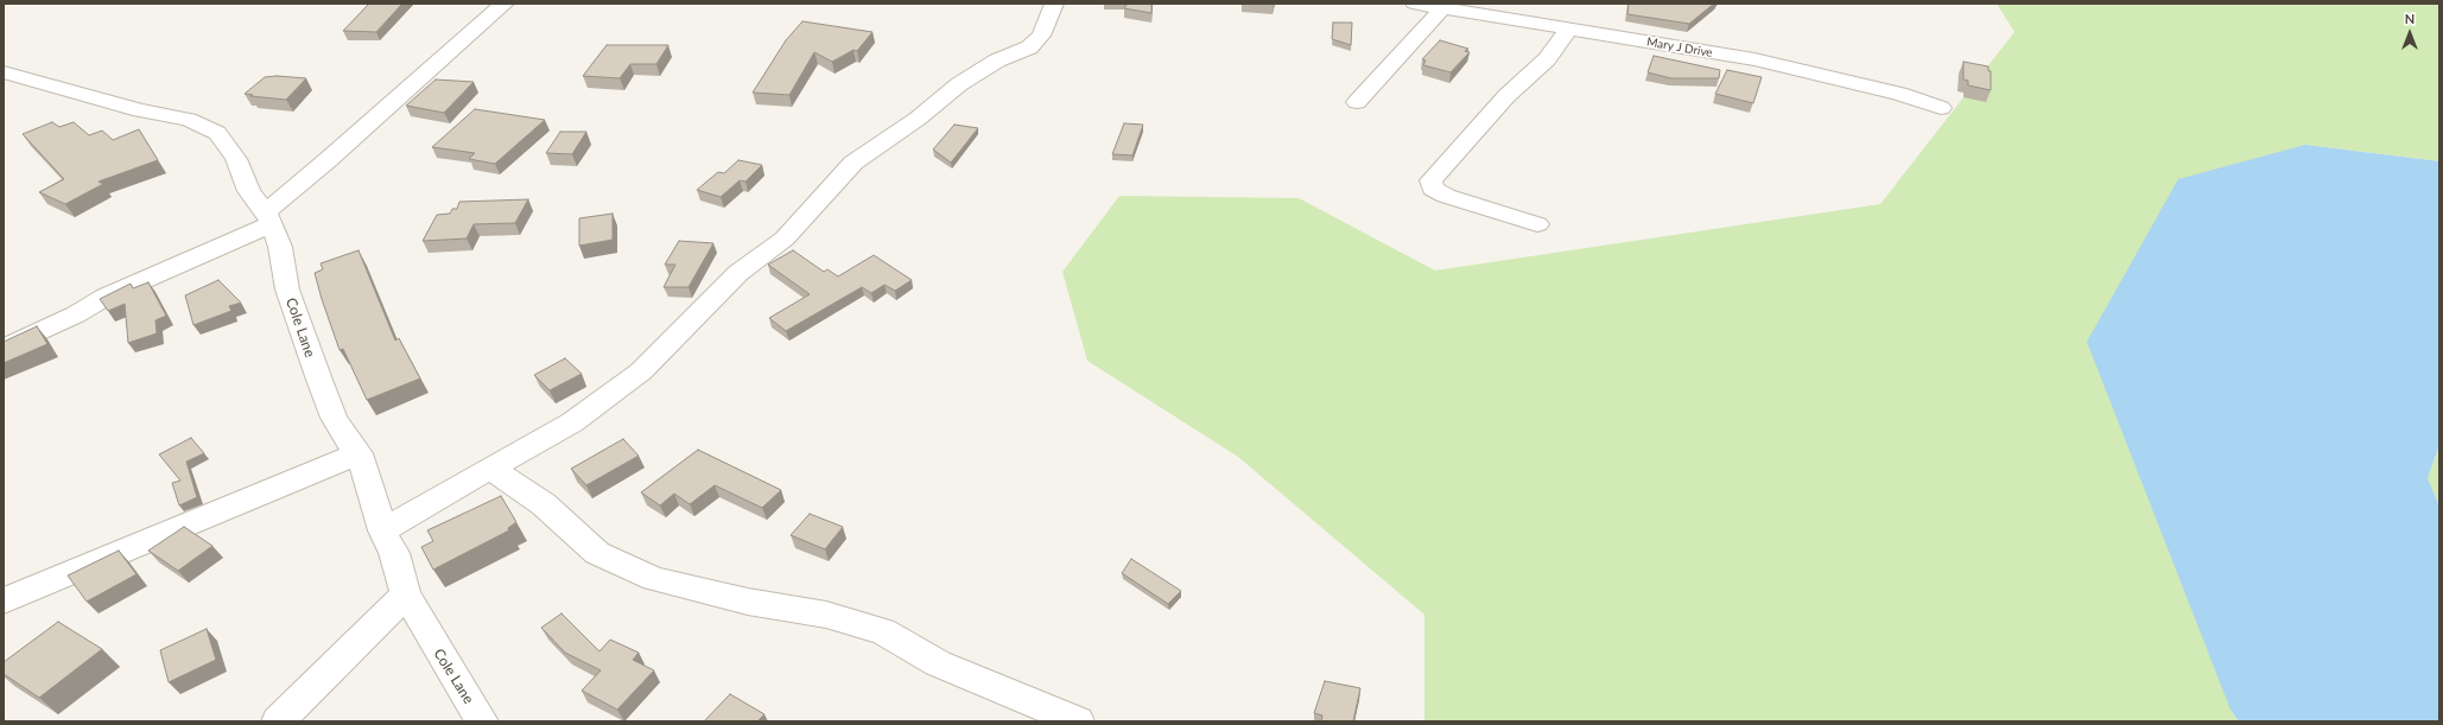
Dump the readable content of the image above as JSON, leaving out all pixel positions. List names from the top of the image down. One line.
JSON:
{"streets":{"street":["Mary J Drive","Cole Lane"]},"north":"top"}
